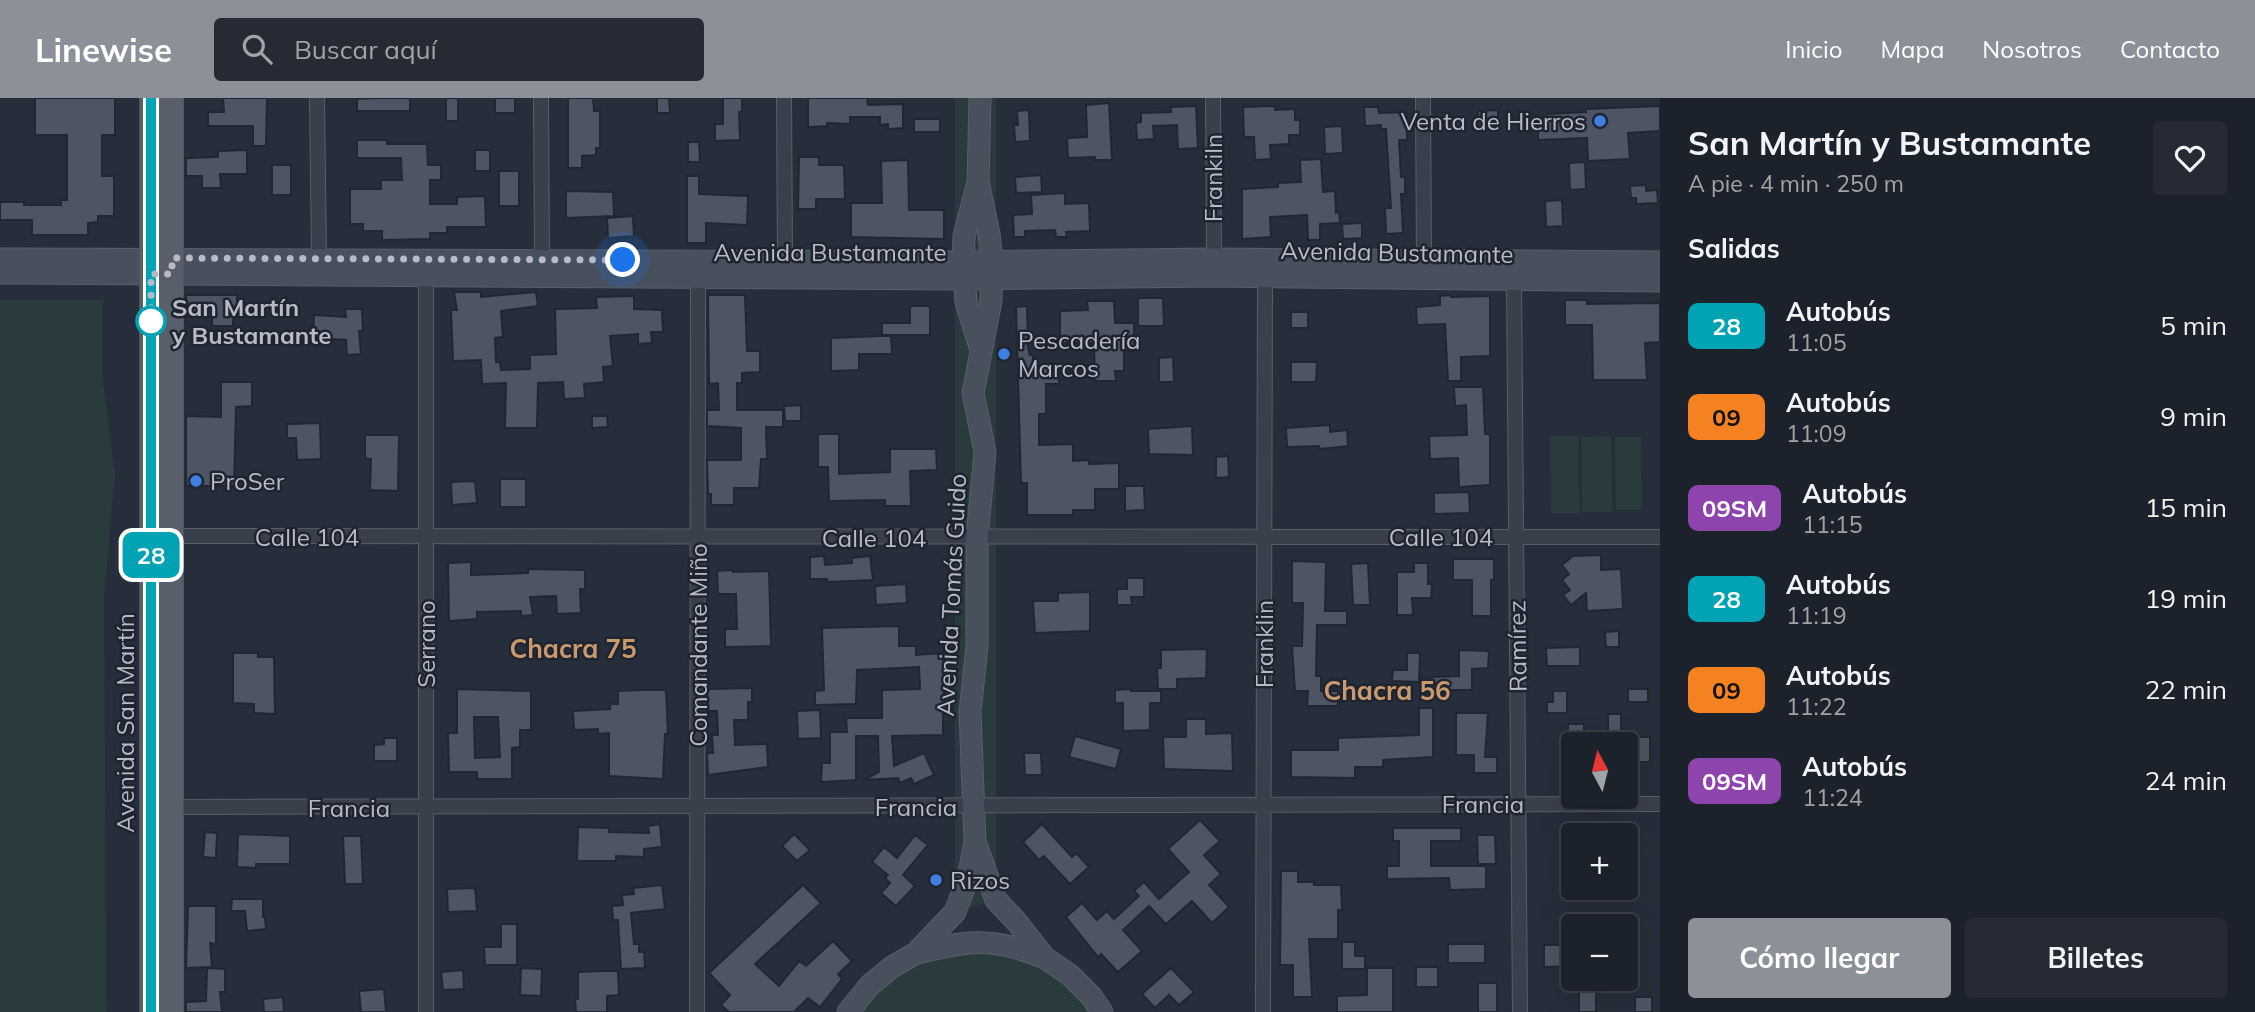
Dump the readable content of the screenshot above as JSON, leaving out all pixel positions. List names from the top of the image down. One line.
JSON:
{"streets":{"main road":["Avenida Bustamante","Avenida Tomás Guido","Avenida San Martín"],"street":["Frankiln","Calle 104","Serrano","Franklin","Comandante Miño","Ramírez","Francia"]},"crossings":[["Frankiln","Avenida Bustamante"],["Avenida Bustamante","Avenida Tomás Guido"],["Avenida Bustamante","Serrano"],["Avenida Bustamante","Franklin"],["Avenida Bustamante","Comandante Miño"],["Avenida Bustamante","Ramírez"],["Avenida Bustamante","Avenida San Martín"],["Calle 104","Avenida Tomás Guido"],["Calle 104","Serrano"],["Calle 104","Franklin"],["Calle 104","Comandante Miño"],["Calle 104","Ramírez"],["Calle 104","Avenida San Martín"],["Avenida Tomás Guido","Francia"],["Serrano","Francia"],["Franklin","Francia"],["Comandante Miño","Francia"],["Ramírez","Francia"],["Avenida San Martín","Francia"]],"districts":["Chacra 75","Chacra 56"],"places":["Venta de Hierros","San Martín y Bustamante","Pescadería Marcos","ProSer","Rizos"],"lines":["bus line 28"],"north":"top","page":{"header":"Linewise","search":"Buscar aquí","nav":["Inicio","Mapa","Nosotros","Contacto"],"on_map":"28","heading":[["San Martín y Bustamante","A pie · 4 min · 250 m"],"Salidas"],"list":[{"mark":"28","name":"Autobús","note":"11:05","value":"5 min"},{"mark":"09","name":"Autobús","note":"11:09","value":"9 min"},{"mark":"09SM","name":"Autobús","note":"11:15","value":"15 min"},{"mark":"28","name":"Autobús","note":"11:19","value":"19 min"},{"mark":"09","name":"Autobús","note":"11:22","value":"22 min"},{"mark":"09SM","name":"Autobús","note":"11:24","value":"24 min"}],"map_buttons":["+","−"],"buttons":["Cómo llegar","Billetes"]}}
